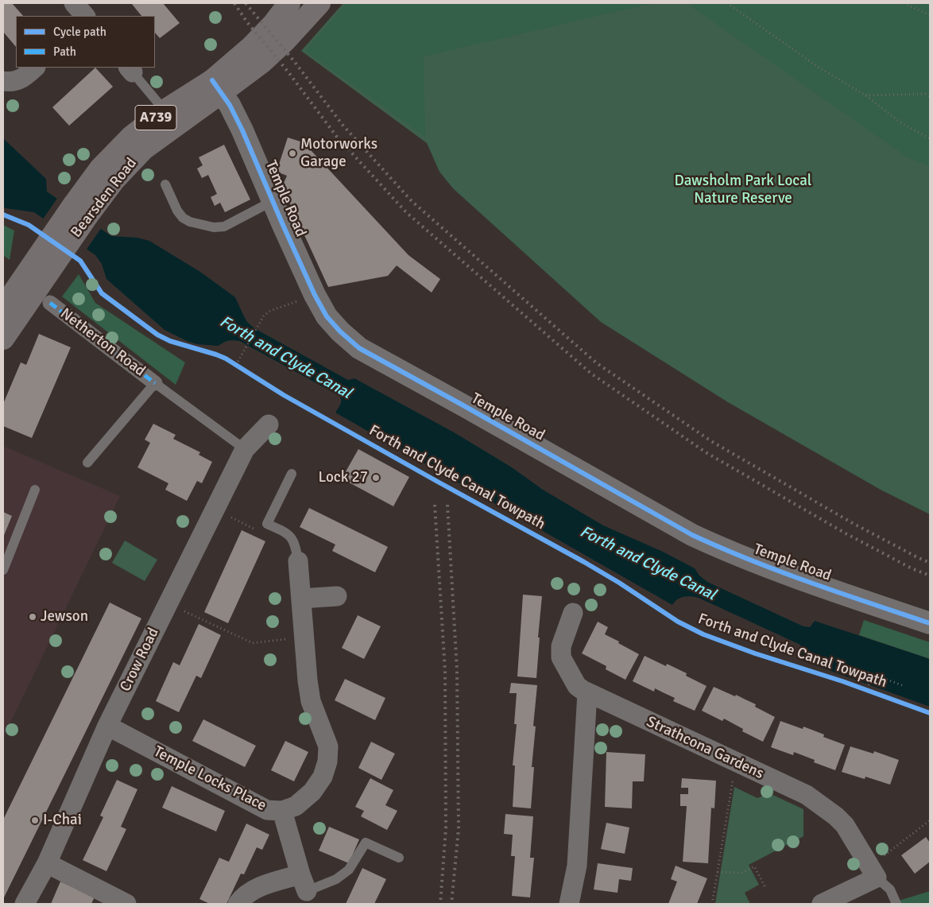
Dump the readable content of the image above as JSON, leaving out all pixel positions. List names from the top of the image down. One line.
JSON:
{"streets":{"main road":["A739","Bearsden Road"],"street":["Temple Road","Netherton Road","Crow Road","Strathcona Gardens","Temple Locks Place"],"cycle path":["Forth and Clyde Canal Towpath"]},"crossings":[["Bearsden Road","Temple Road"],["Crow Road","Temple Locks Place"]],"water":["Forth and Clyde Canal"],"parks":["Dawsholm Park Local Nature Reserve"],"places":["Motorworks Garage","Lock 27","Jewson","I-Chai"],"legend":["Cycle path","Path"]}
